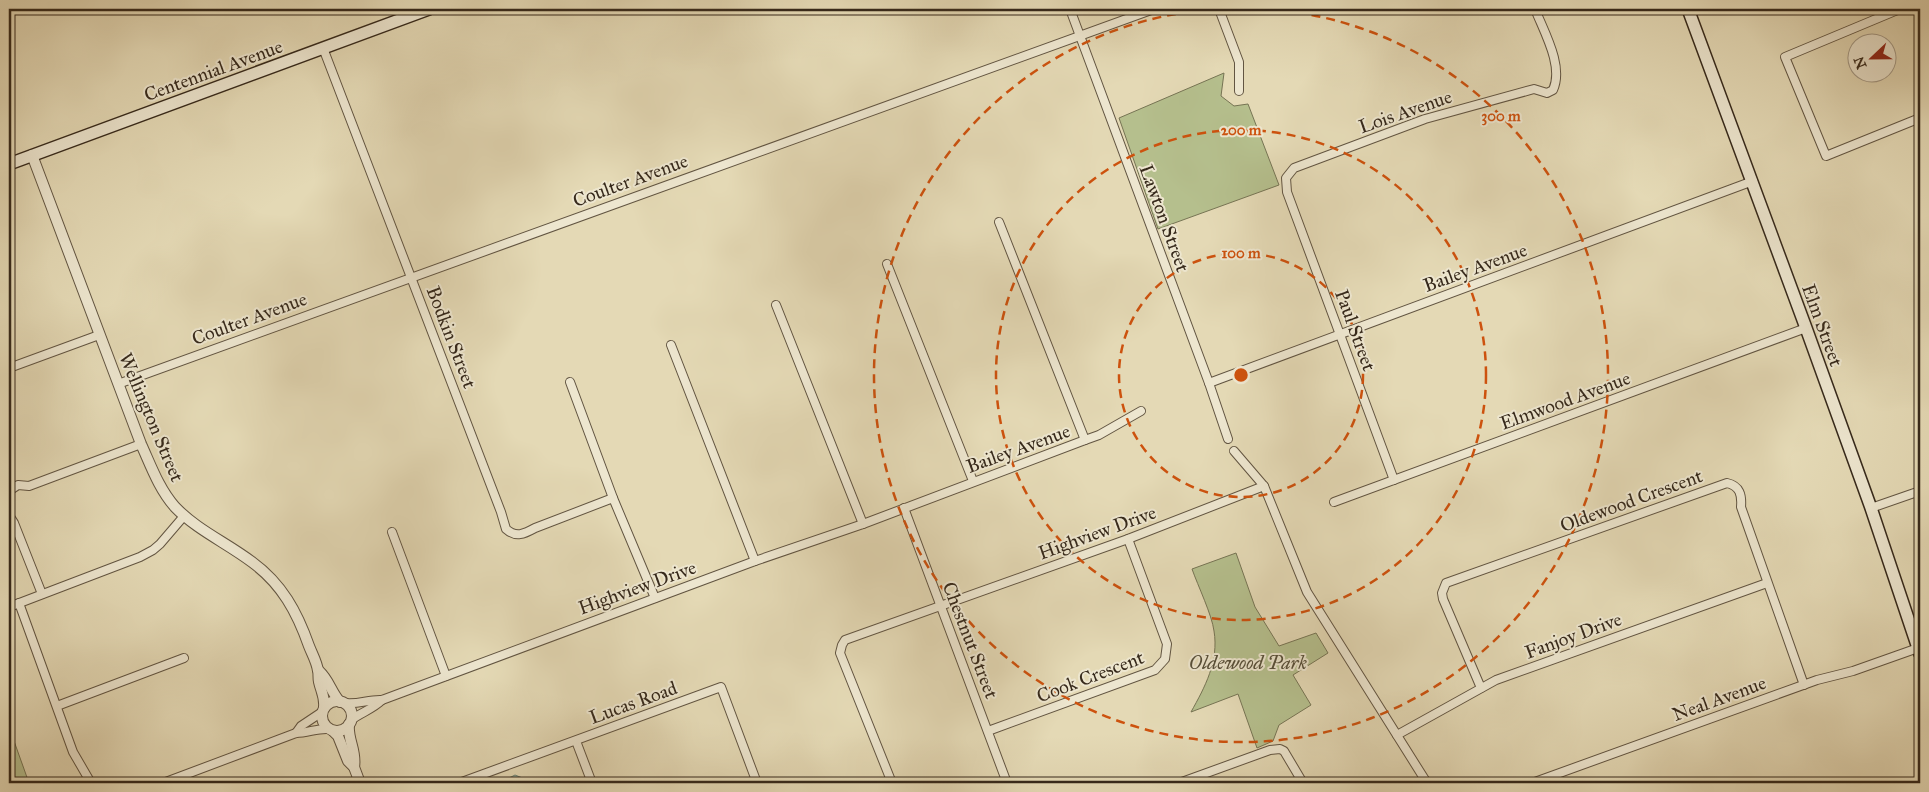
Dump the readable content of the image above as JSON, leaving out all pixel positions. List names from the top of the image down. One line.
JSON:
{"streets":{"main road":["Centennial Avenue","Elm Street"],"street":["Lois Avenue","Coulter Avenue","Lawton Street","Bailey Avenue","Paul Street","Bodkin Street","Elmwood Avenue","Wellington Street","Oldewood Crescent","Highview Drive","Fanjoy Drive","Chestnut Street","Cook Crescent","Neal Avenue","Lucas Road"]},"crossings":[["Centennial Avenue","Bodkin Street"],["Centennial Avenue","Wellington Street"],["Lois Avenue","Paul Street"],["Coulter Avenue","Lawton Street"],["Coulter Avenue","Bodkin Street"],["Coulter Avenue","Wellington Street"],["Lawton Street","Bailey Avenue"],["Bailey Avenue","Elm Street"],["Bailey Avenue","Paul Street"],["Bailey Avenue","Highview Drive"],["Bailey Avenue","Chestnut Street"],["Elm Street","Elmwood Avenue"],["Elm Street","Neal Avenue"],["Paul Street","Elmwood Avenue"],["Wellington Street","Highview Drive"],["Oldewood Crescent","Fanjoy Drive"],["Oldewood Crescent","Neal Avenue"],["Highview Drive","Chestnut Street"],["Highview Drive","Cook Crescent"],["Chestnut Street","Cook Crescent"]],"parks":["Oldewood Park"],"north":"left","rings":["300 m","200 m","100 m"]}
